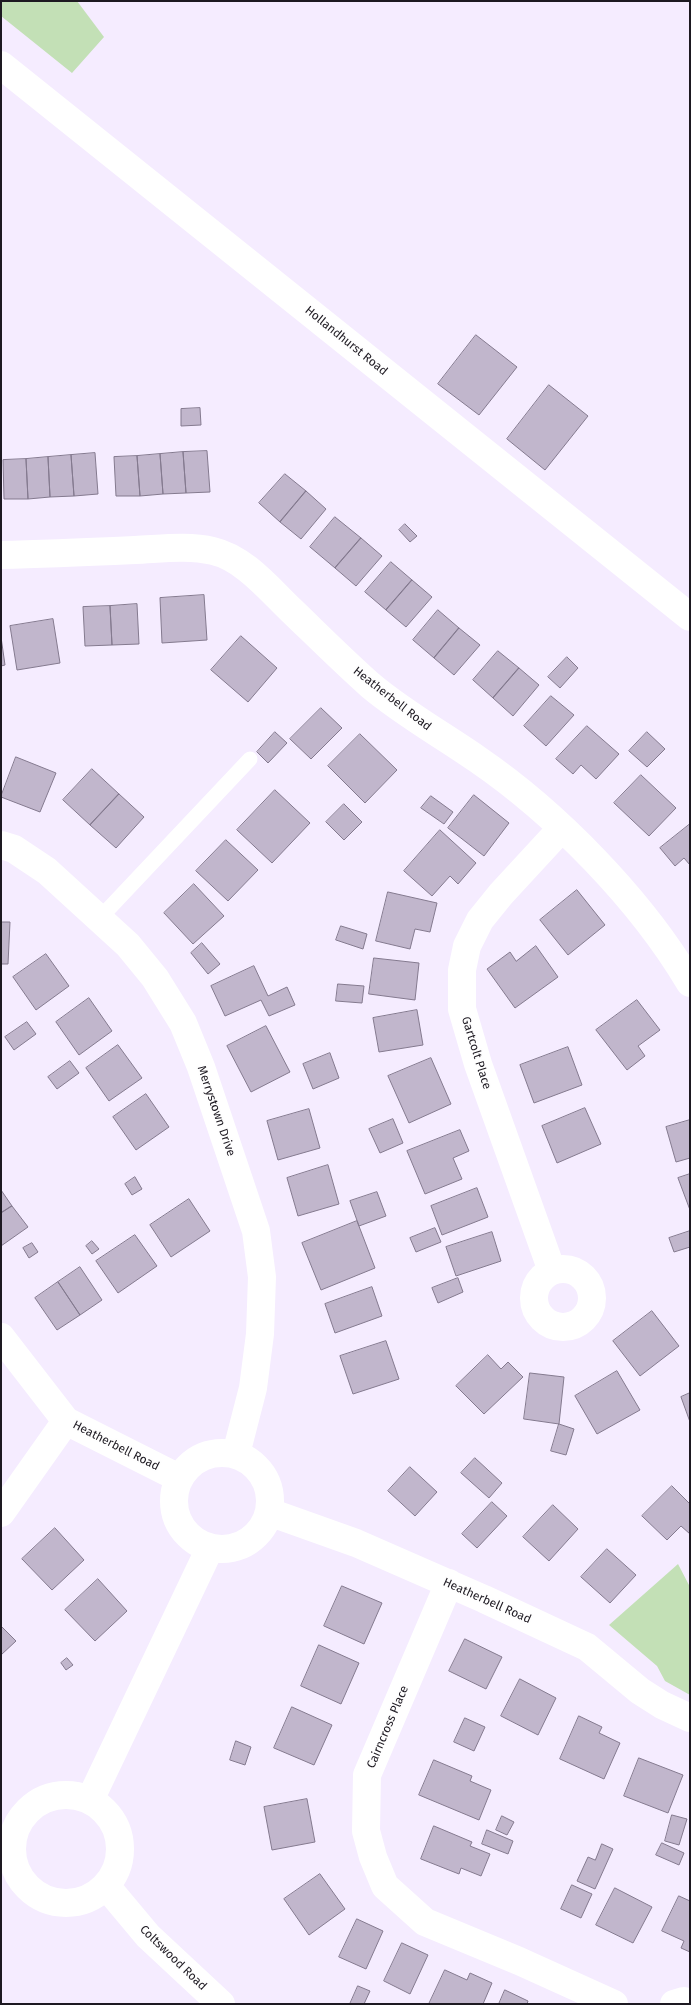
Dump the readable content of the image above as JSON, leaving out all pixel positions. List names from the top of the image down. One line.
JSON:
{"streets":{"street":["Hollandhurst Road","Heatherbell Road","Gartcolt Place","Merrystown Drive","Cairncross Place","Coltswood Road"]},"crossings":[["Heatherbell Road","Gartcolt Place"],["Heatherbell Road","Merrystown Drive"],["Heatherbell Road","Cairncross Place"]]}
